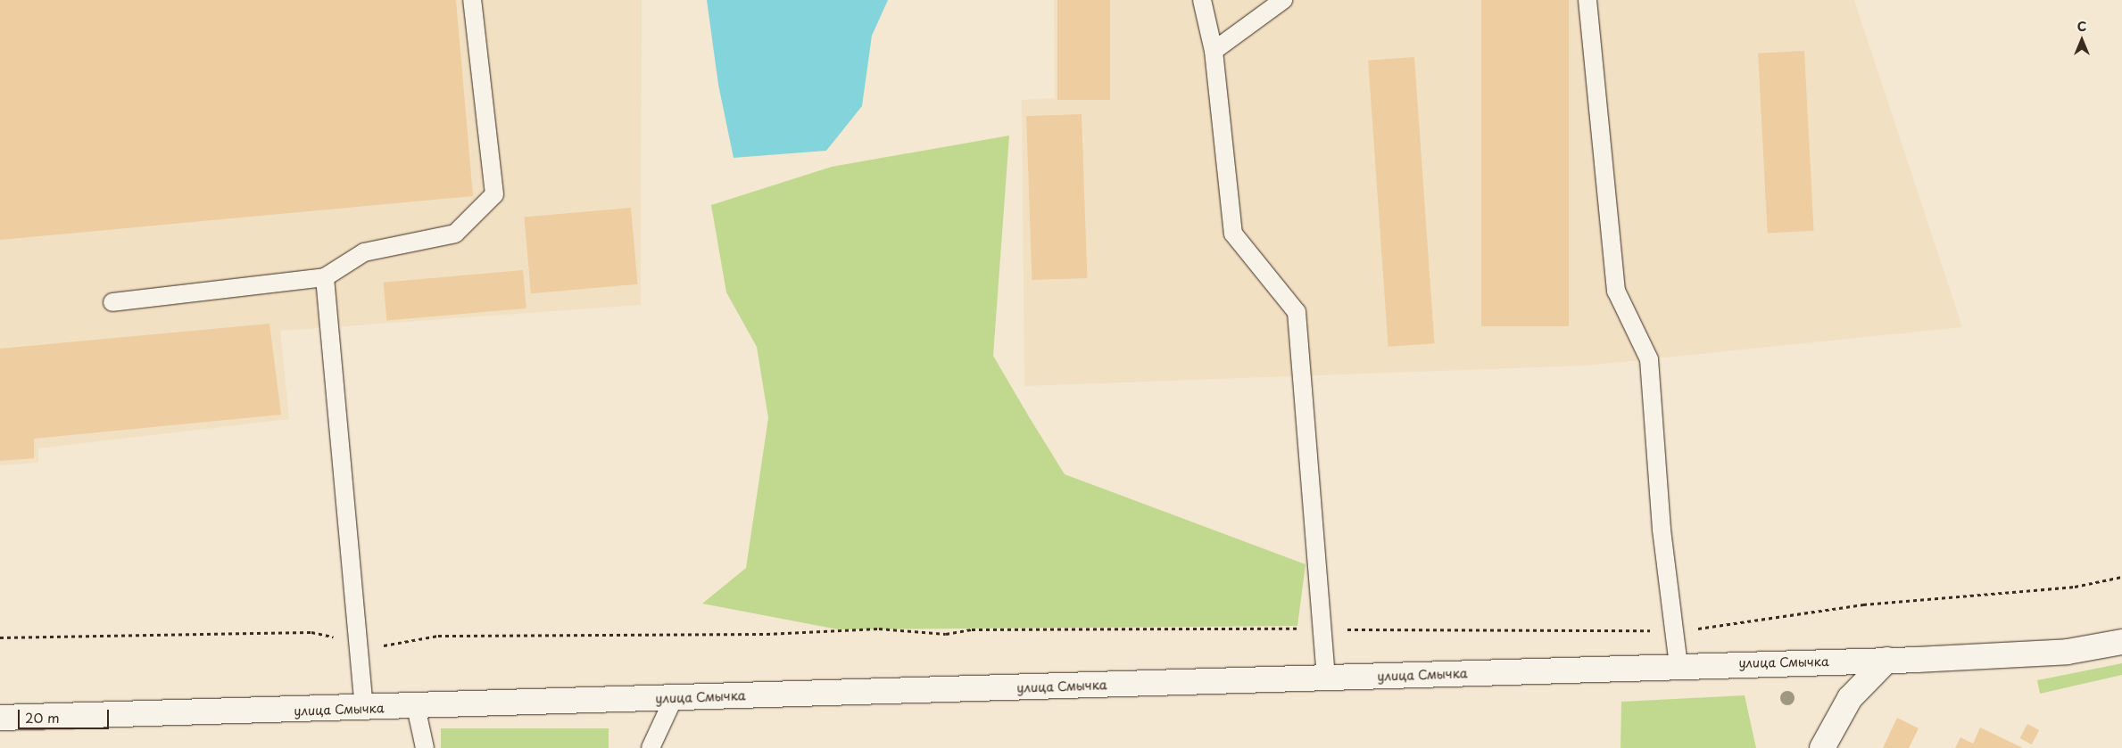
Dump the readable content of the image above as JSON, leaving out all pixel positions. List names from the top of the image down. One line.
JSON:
{"streets":{"street":["улица Смычка"]},"scale_bar":"20 m","north":"top"}
